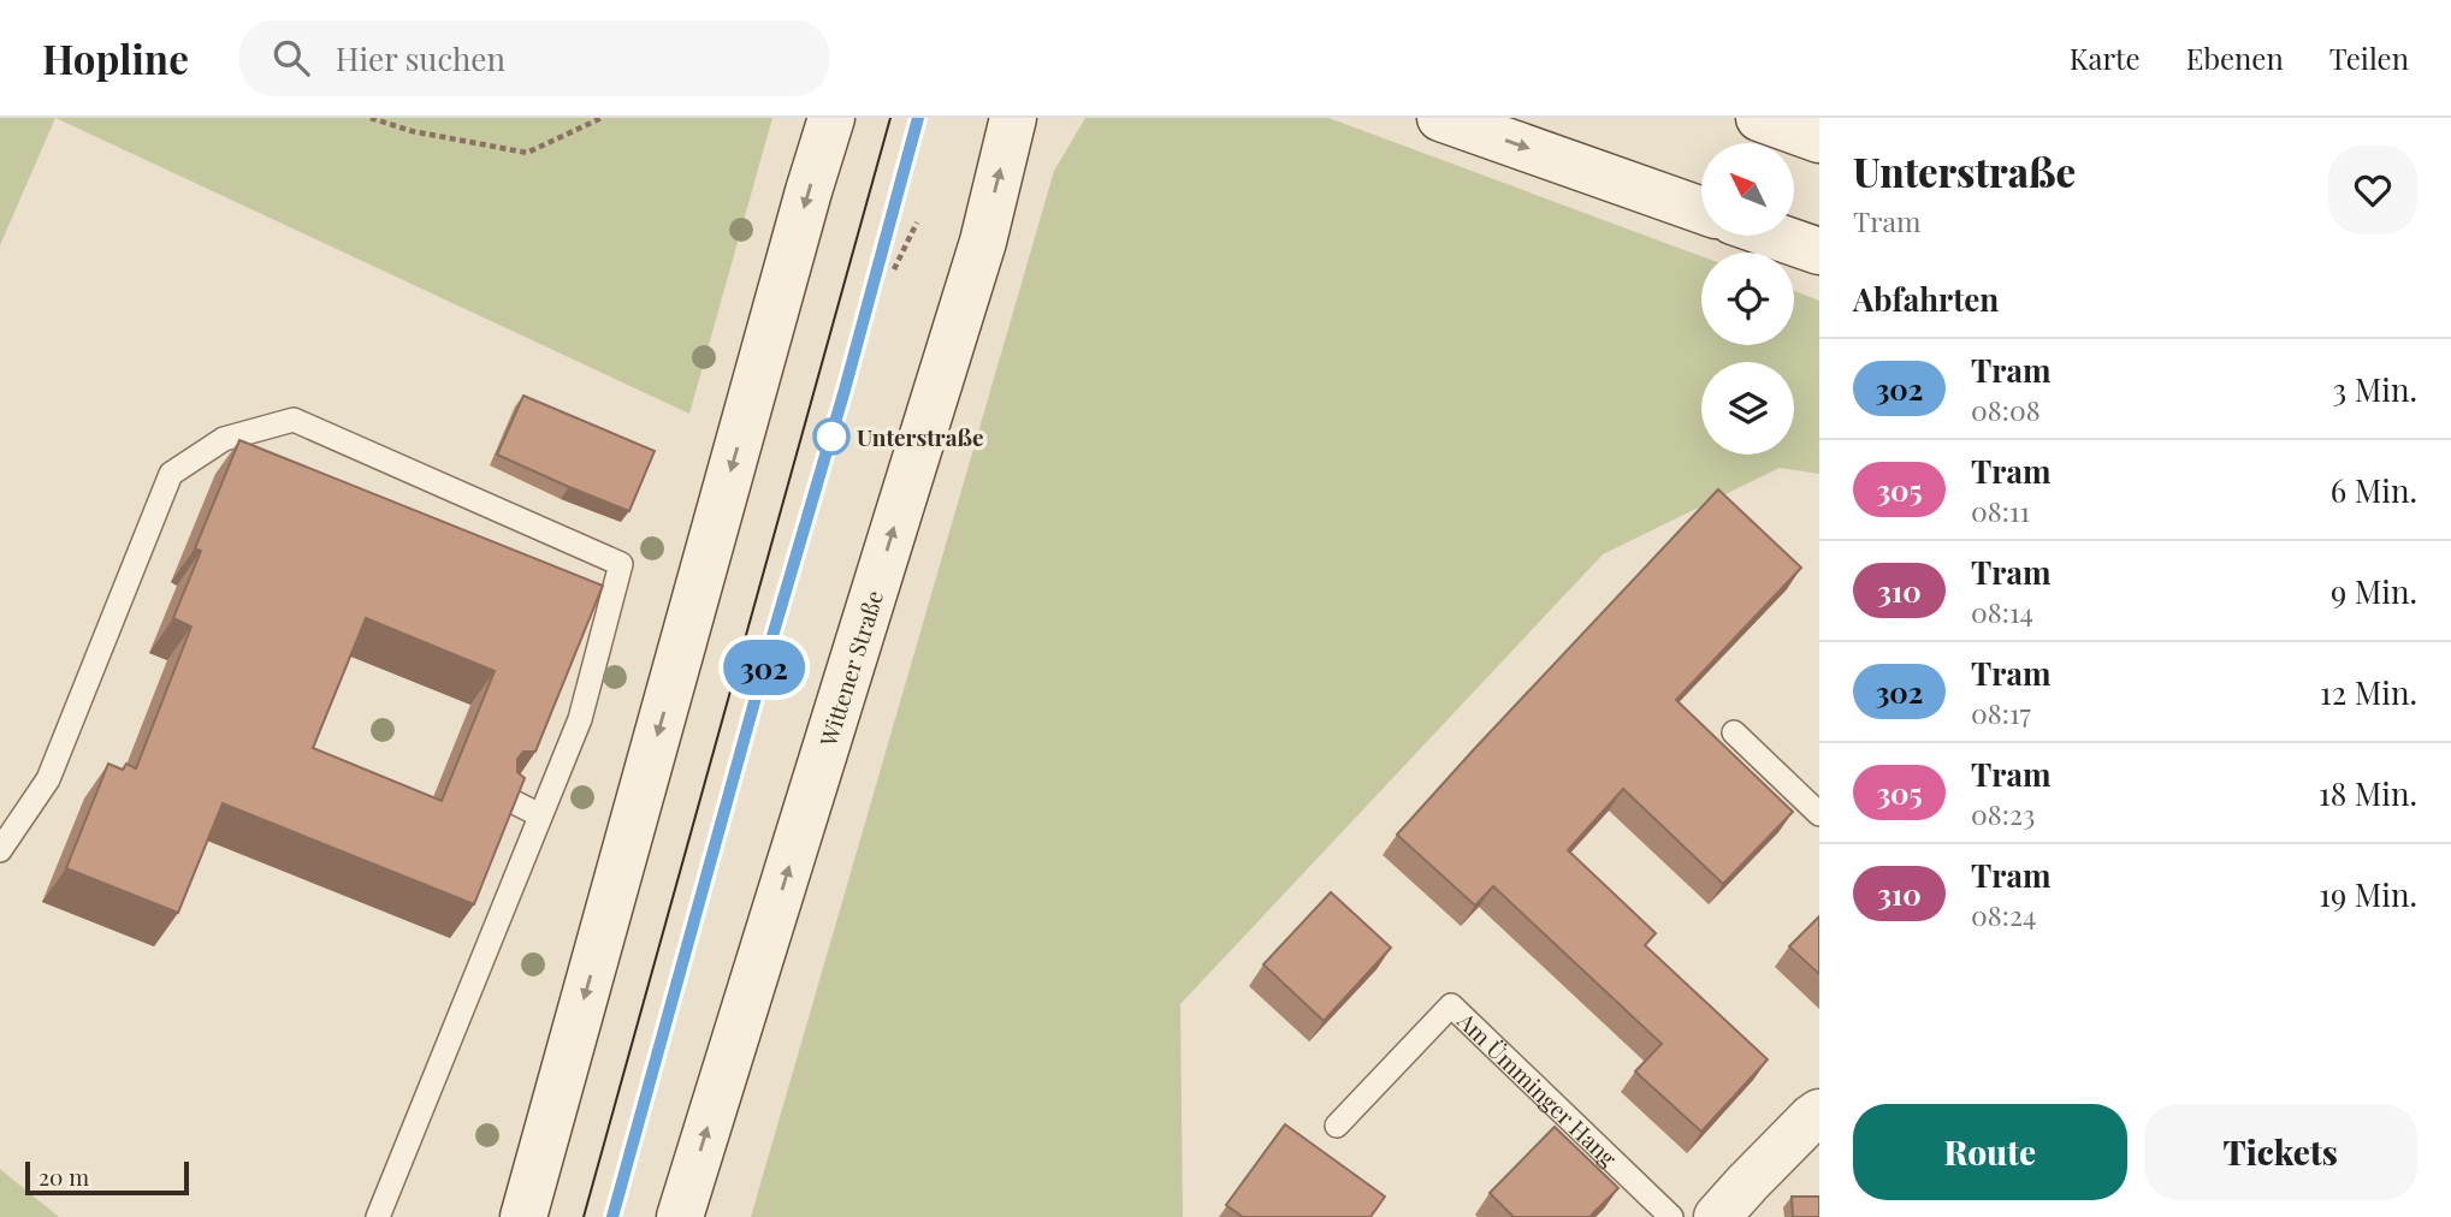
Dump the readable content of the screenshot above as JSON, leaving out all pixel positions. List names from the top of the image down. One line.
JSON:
{"streets":{"main road":["Wittener Straße"],"lane":["Am Ümminger Hang"]},"places":["Unterstraße"],"lines":["tram line 302"],"scale_bar":"20 m","north":"top left","page":{"header":"Hopline","search":"Hier suchen","nav":["Karte","Ebenen","Teilen"],"on_map":"302","heading":[["Unterstraße","Tram"],"Abfahrten"],"list":[{"mark":"302","name":"Tram","note":"08:08","value":"3 Min."},{"mark":"305","name":"Tram","note":"08:11","value":"6 Min."},{"mark":"310","name":"Tram","note":"08:14","value":"9 Min."},{"mark":"302","name":"Tram","note":"08:17","value":"12 Min."},{"mark":"305","name":"Tram","note":"08:23","value":"18 Min."},{"mark":"310","name":"Tram","note":"08:24","value":"19 Min."}],"buttons":["Route","Tickets"],"scale":"20 m"}}
